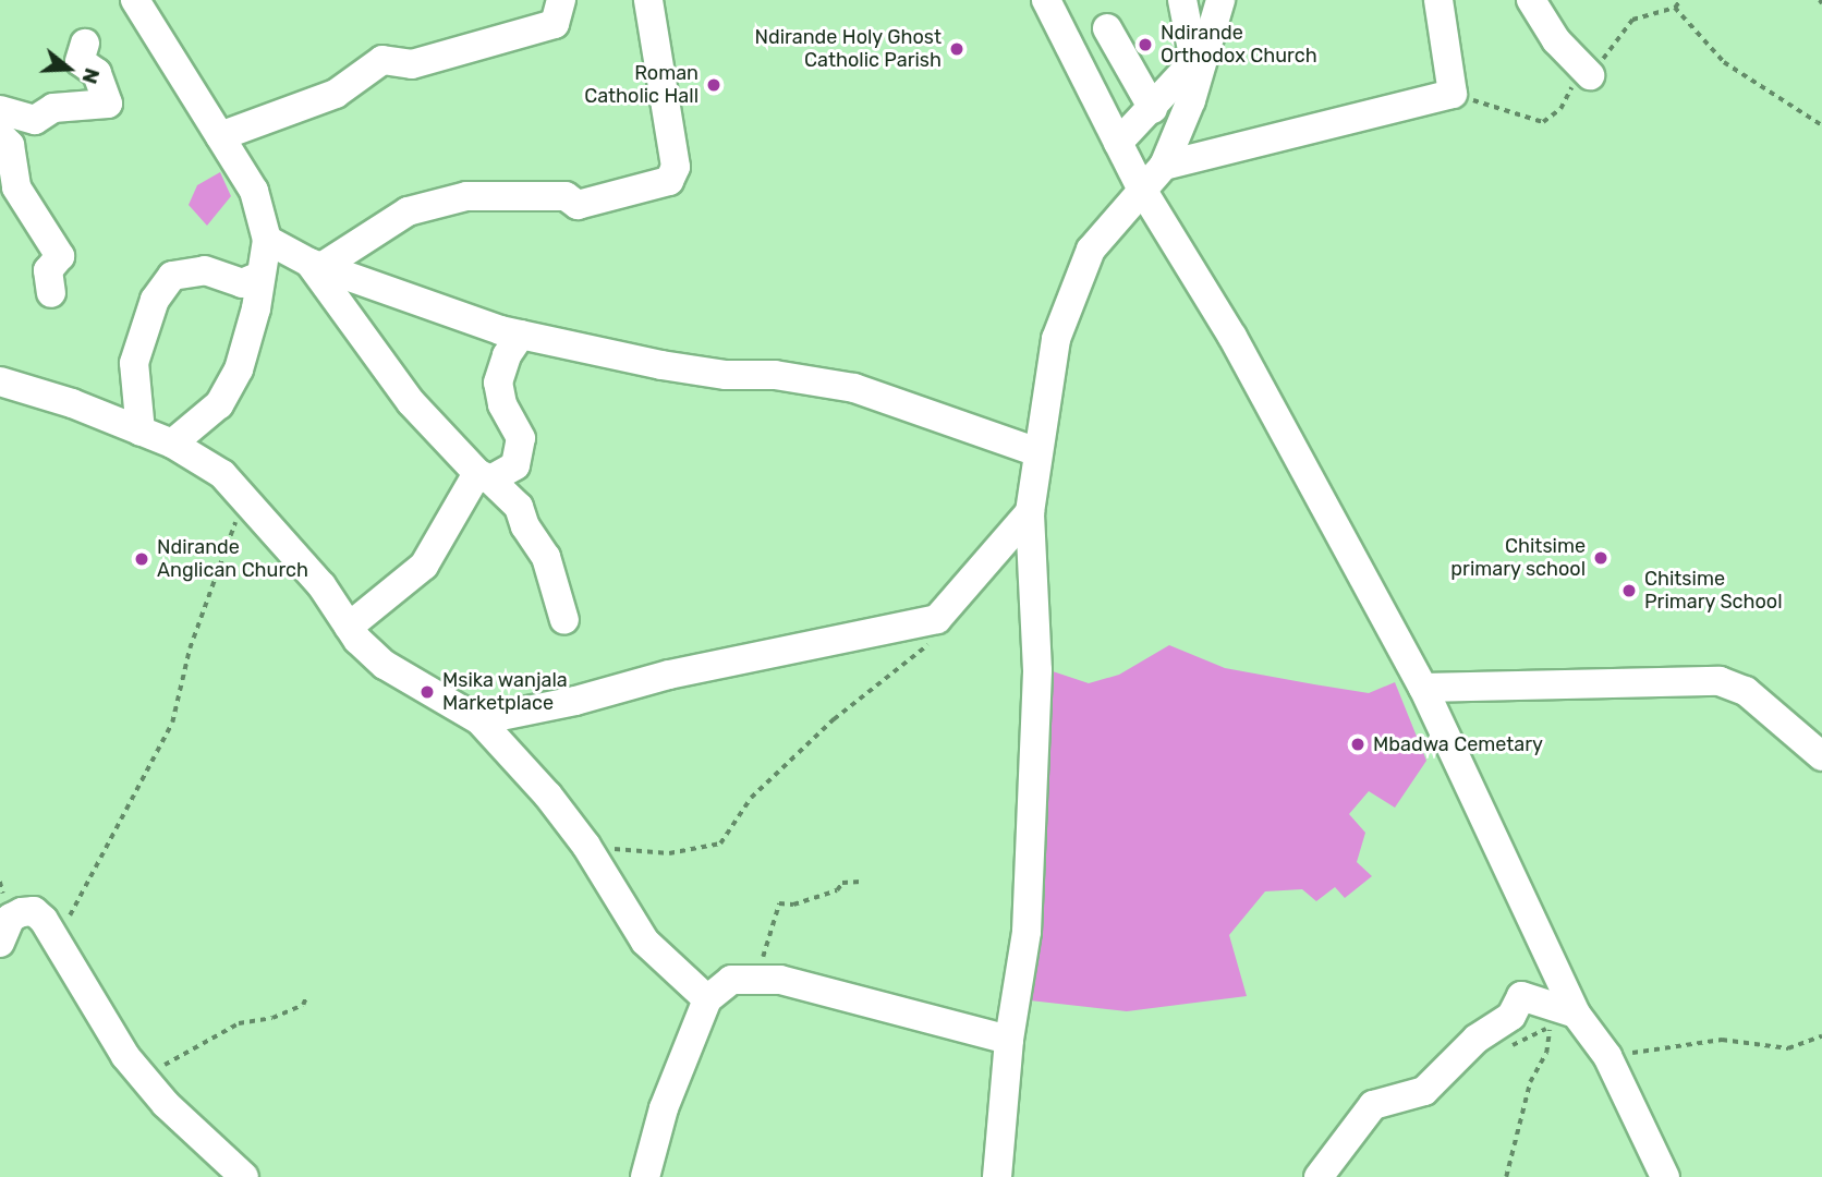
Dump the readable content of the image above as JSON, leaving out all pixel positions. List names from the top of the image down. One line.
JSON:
{"places":["Ndirande Orthodox Church","Ndirande Holy Ghost Catholic Parish","Roman Catholic Hall","Chitsime primary school","Ndirande Anglican Church","Chitsime Primary School","Msika wanjala Marketplace","Mbadwa Cemetary"],"north":"right"}
